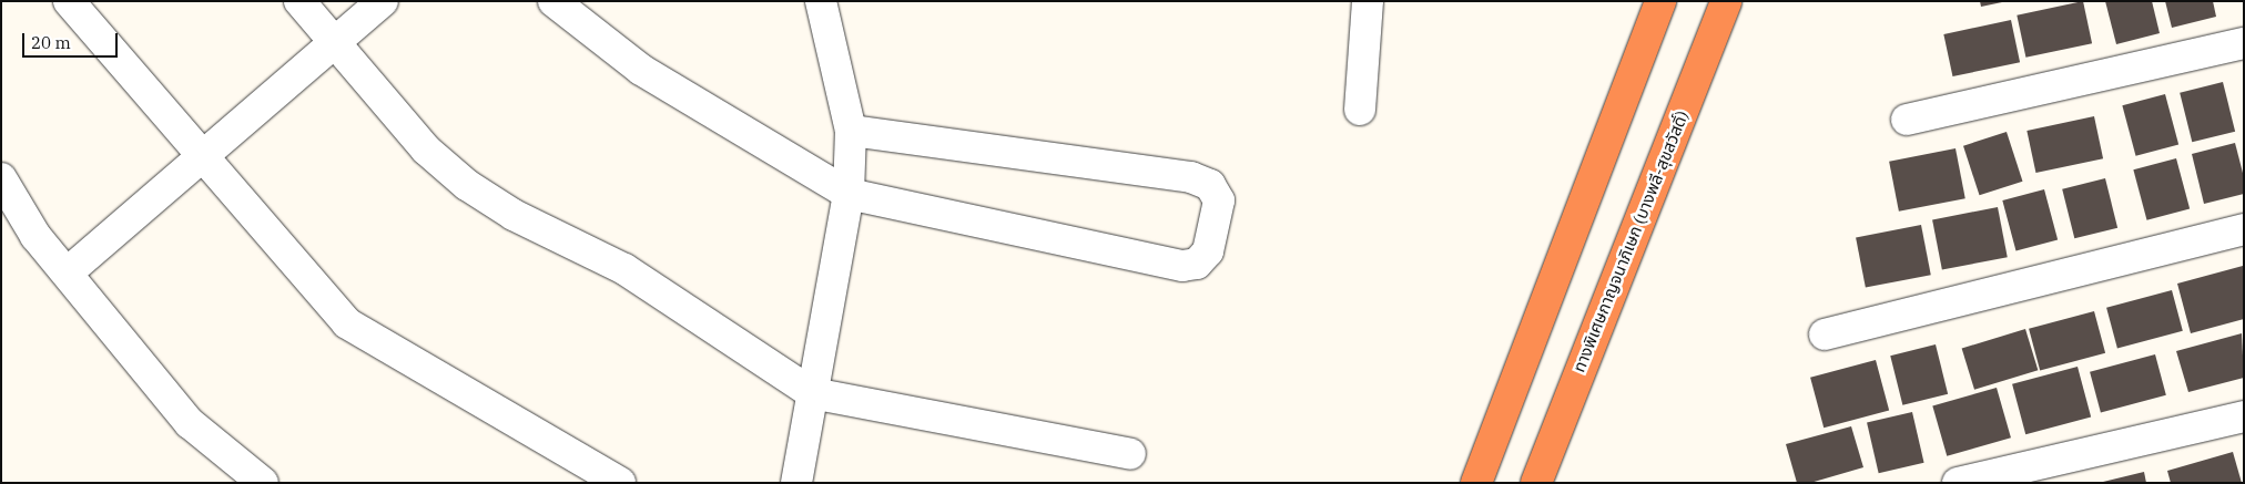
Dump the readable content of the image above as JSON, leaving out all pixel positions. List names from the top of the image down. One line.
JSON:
{"streets":{"highway":["ทางพิเศษกาญจนาภิเษก (บางพลี-สุขสวัสดิ์)"]},"scale_bar":"20 m"}
